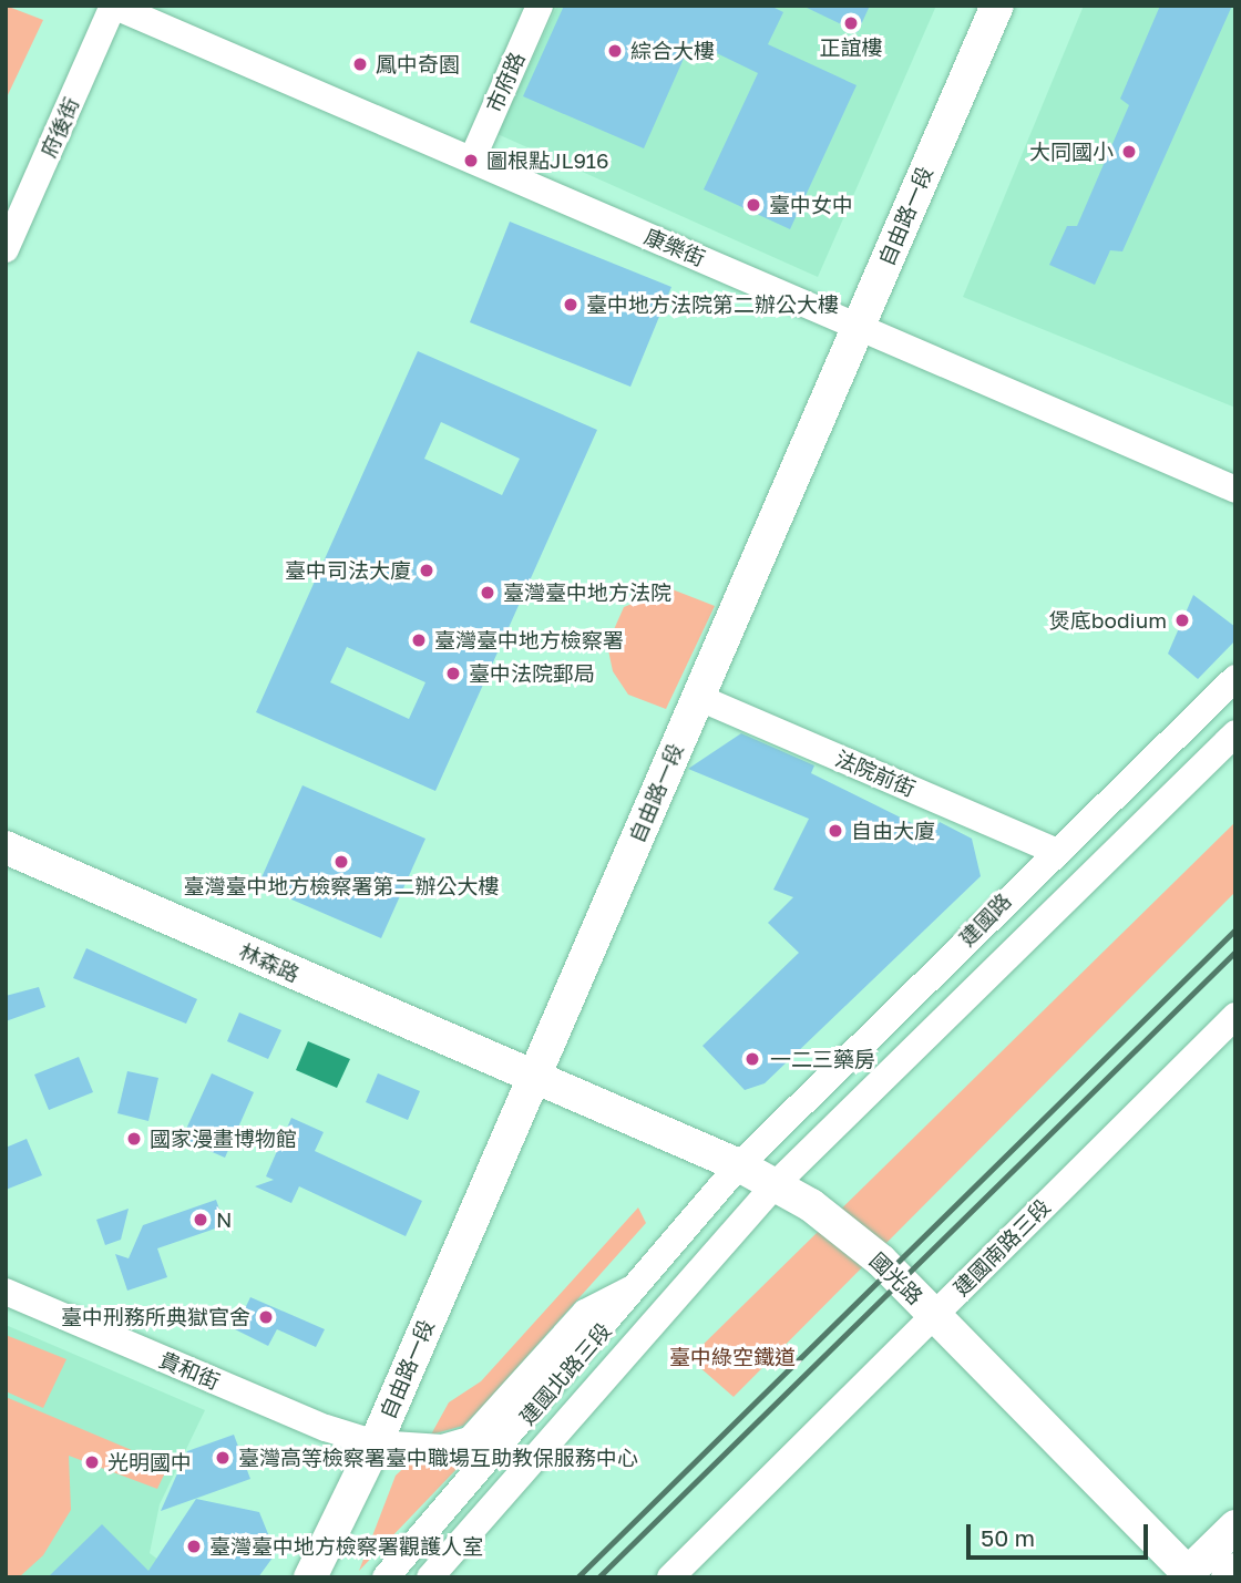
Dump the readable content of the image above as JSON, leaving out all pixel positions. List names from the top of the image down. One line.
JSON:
{"streets":{"main road":["自由路一段","林森路","國光路"],"street":["市府路","府後街","康樂街","法院前街","建國路","建國南路三段","貴和街","建國北路三段"]},"crossings":[["市府路","康樂街"],["府後街","康樂街"],["自由路一段","康樂街"],["自由路一段","法院前街"],["自由路一段","林森路"],["自由路一段","國光路"],["自由路一段","貴和街"],["法院前街","建國路"],["建國路","國光路"],["建國路","建國北路三段"],["林森路","國光路"],["建國南路三段","國光路"],["國光路","建國北路三段"],["貴和街","建國北路三段"]],"parks":["臺中綠空鐵道"],"places":["正誼樓","綜合大樓","鳳中奇園","大同國小","圖根點JL916","臺中女中","臺中地方法院第二辦公大樓","臺中司法大廈","臺灣臺中地方法院","煲底bodium","臺灣臺中地方檢察署","臺中法院郵局","自由大廈","臺灣臺中地方檢察署第二辦公大樓","一二三藥房","國家漫畫博物館","N","臺中刑務所典獄官舍","臺灣高等檢察署臺中職場互助教保服務中心","光明國中","臺灣臺中地方檢察署觀護人室"],"scale_bar":"50 m"}
